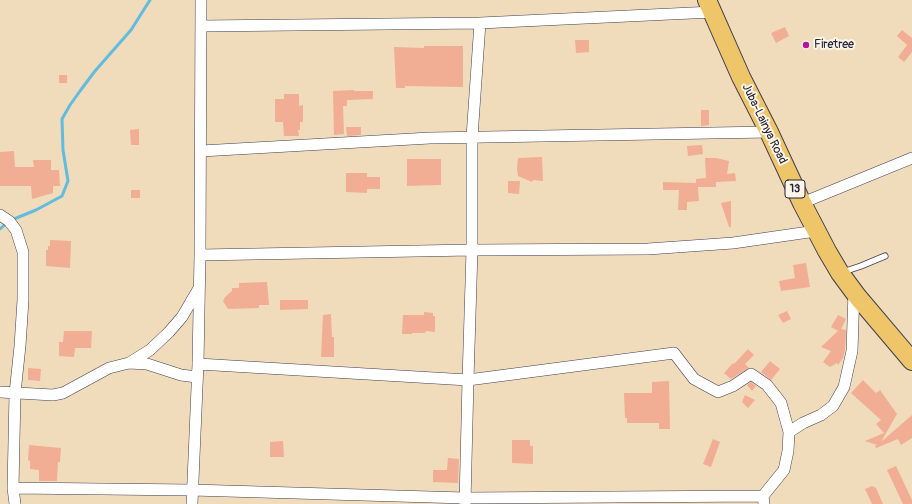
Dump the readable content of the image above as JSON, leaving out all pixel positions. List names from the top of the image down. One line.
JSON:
{"streets":{"main road":["Juba-Lainya Road","13"]},"places":["Firetree"]}
